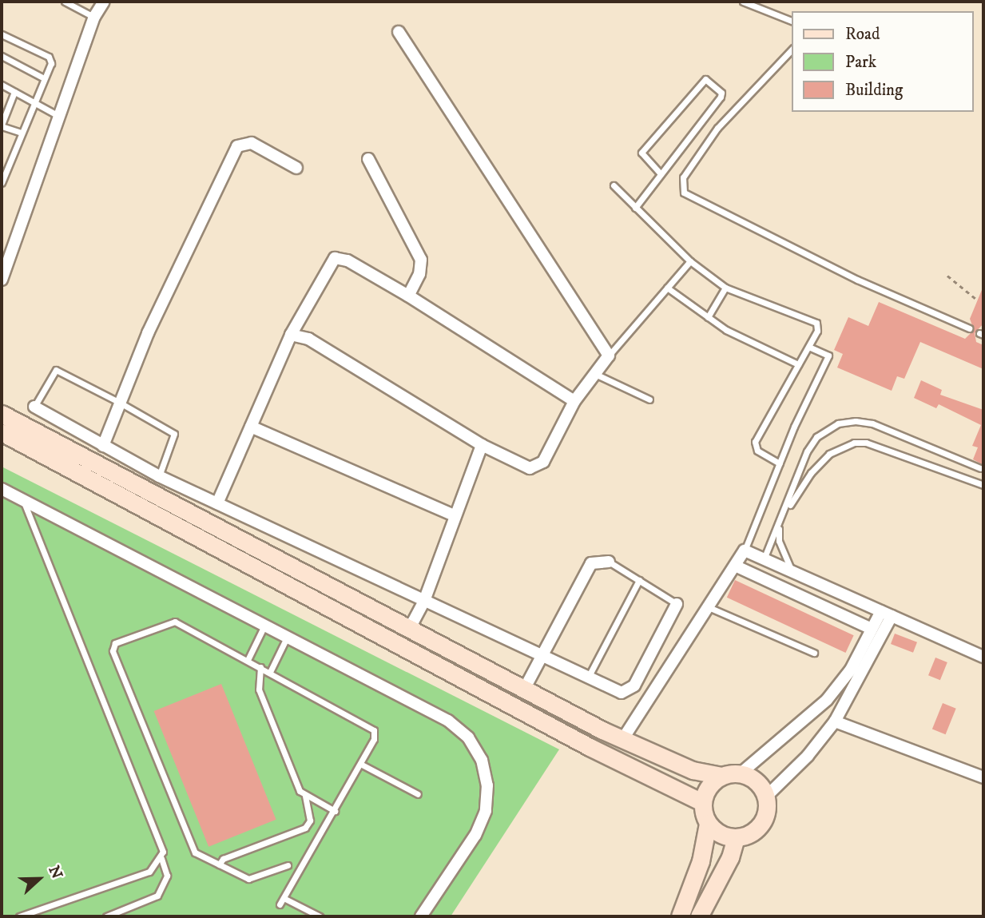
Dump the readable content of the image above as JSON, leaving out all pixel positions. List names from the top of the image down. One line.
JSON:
{"legend":["Road","Park","Building"],"north":"right"}
